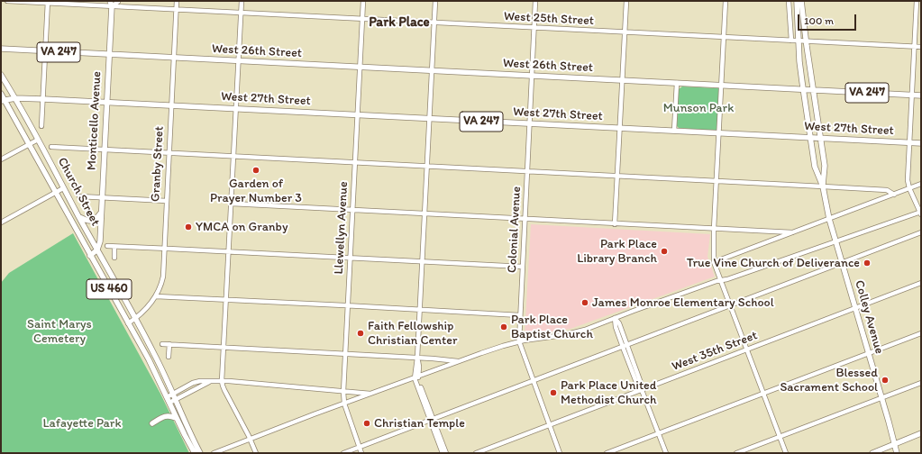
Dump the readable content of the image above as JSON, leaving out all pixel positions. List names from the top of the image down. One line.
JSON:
{"streets":{"main road":["West 26th Street","VA 247","West 27th Street","Monticello Avenue","Church Street","US 460","Colley Avenue"],"street":["West 25th Street","Granby Street","Llewellyn Avenue","Colonial Avenue","West 35th Street"]},"crossings":[["West 25th Street","Monticello Avenue"],["West 25th Street","Granby Street"],["West 25th Street","Llewellyn Avenue"],["West 25th Street","Colonial Avenue"],["West 25th Street","Colley Avenue"],["West 26th Street","VA 247"],["West 26th Street","Granby Street"],["West 26th Street","Llewellyn Avenue"],["West 26th Street","Colonial Avenue"],["West 26th Street","Colley Avenue"],["VA 247","West 27th Street"],["VA 247","Monticello Avenue"],["VA 247","Granby Street"],["VA 247","Church Street"],["West 27th Street","Granby Street"],["West 27th Street","Llewellyn Avenue"],["West 27th Street","Colonial Avenue"],["West 27th Street","Colley Avenue"],["Monticello Avenue","Church Street"],["Granby Street","Church Street"],["Granby Street","US 460"],["Church Street","US 460"],["Colonial Avenue","West 35th Street"],["Colley Avenue","West 35th Street"]],"districts":["Park Place"],"parks":["Munson Park","Saint Marys Cemetery","Lafayette Park"],"places":["Garden of Prayer Number 3","YMCA on Granby","Park Place Library Branch","True Vine Church of Deliverance","James Monroe Elementary School","Park Place Baptist Church","Faith Fellowship Christian Center","Blessed Sacrament School","Park Place United Methodist Church","Christian Temple"],"scale_bar":"100 m"}
